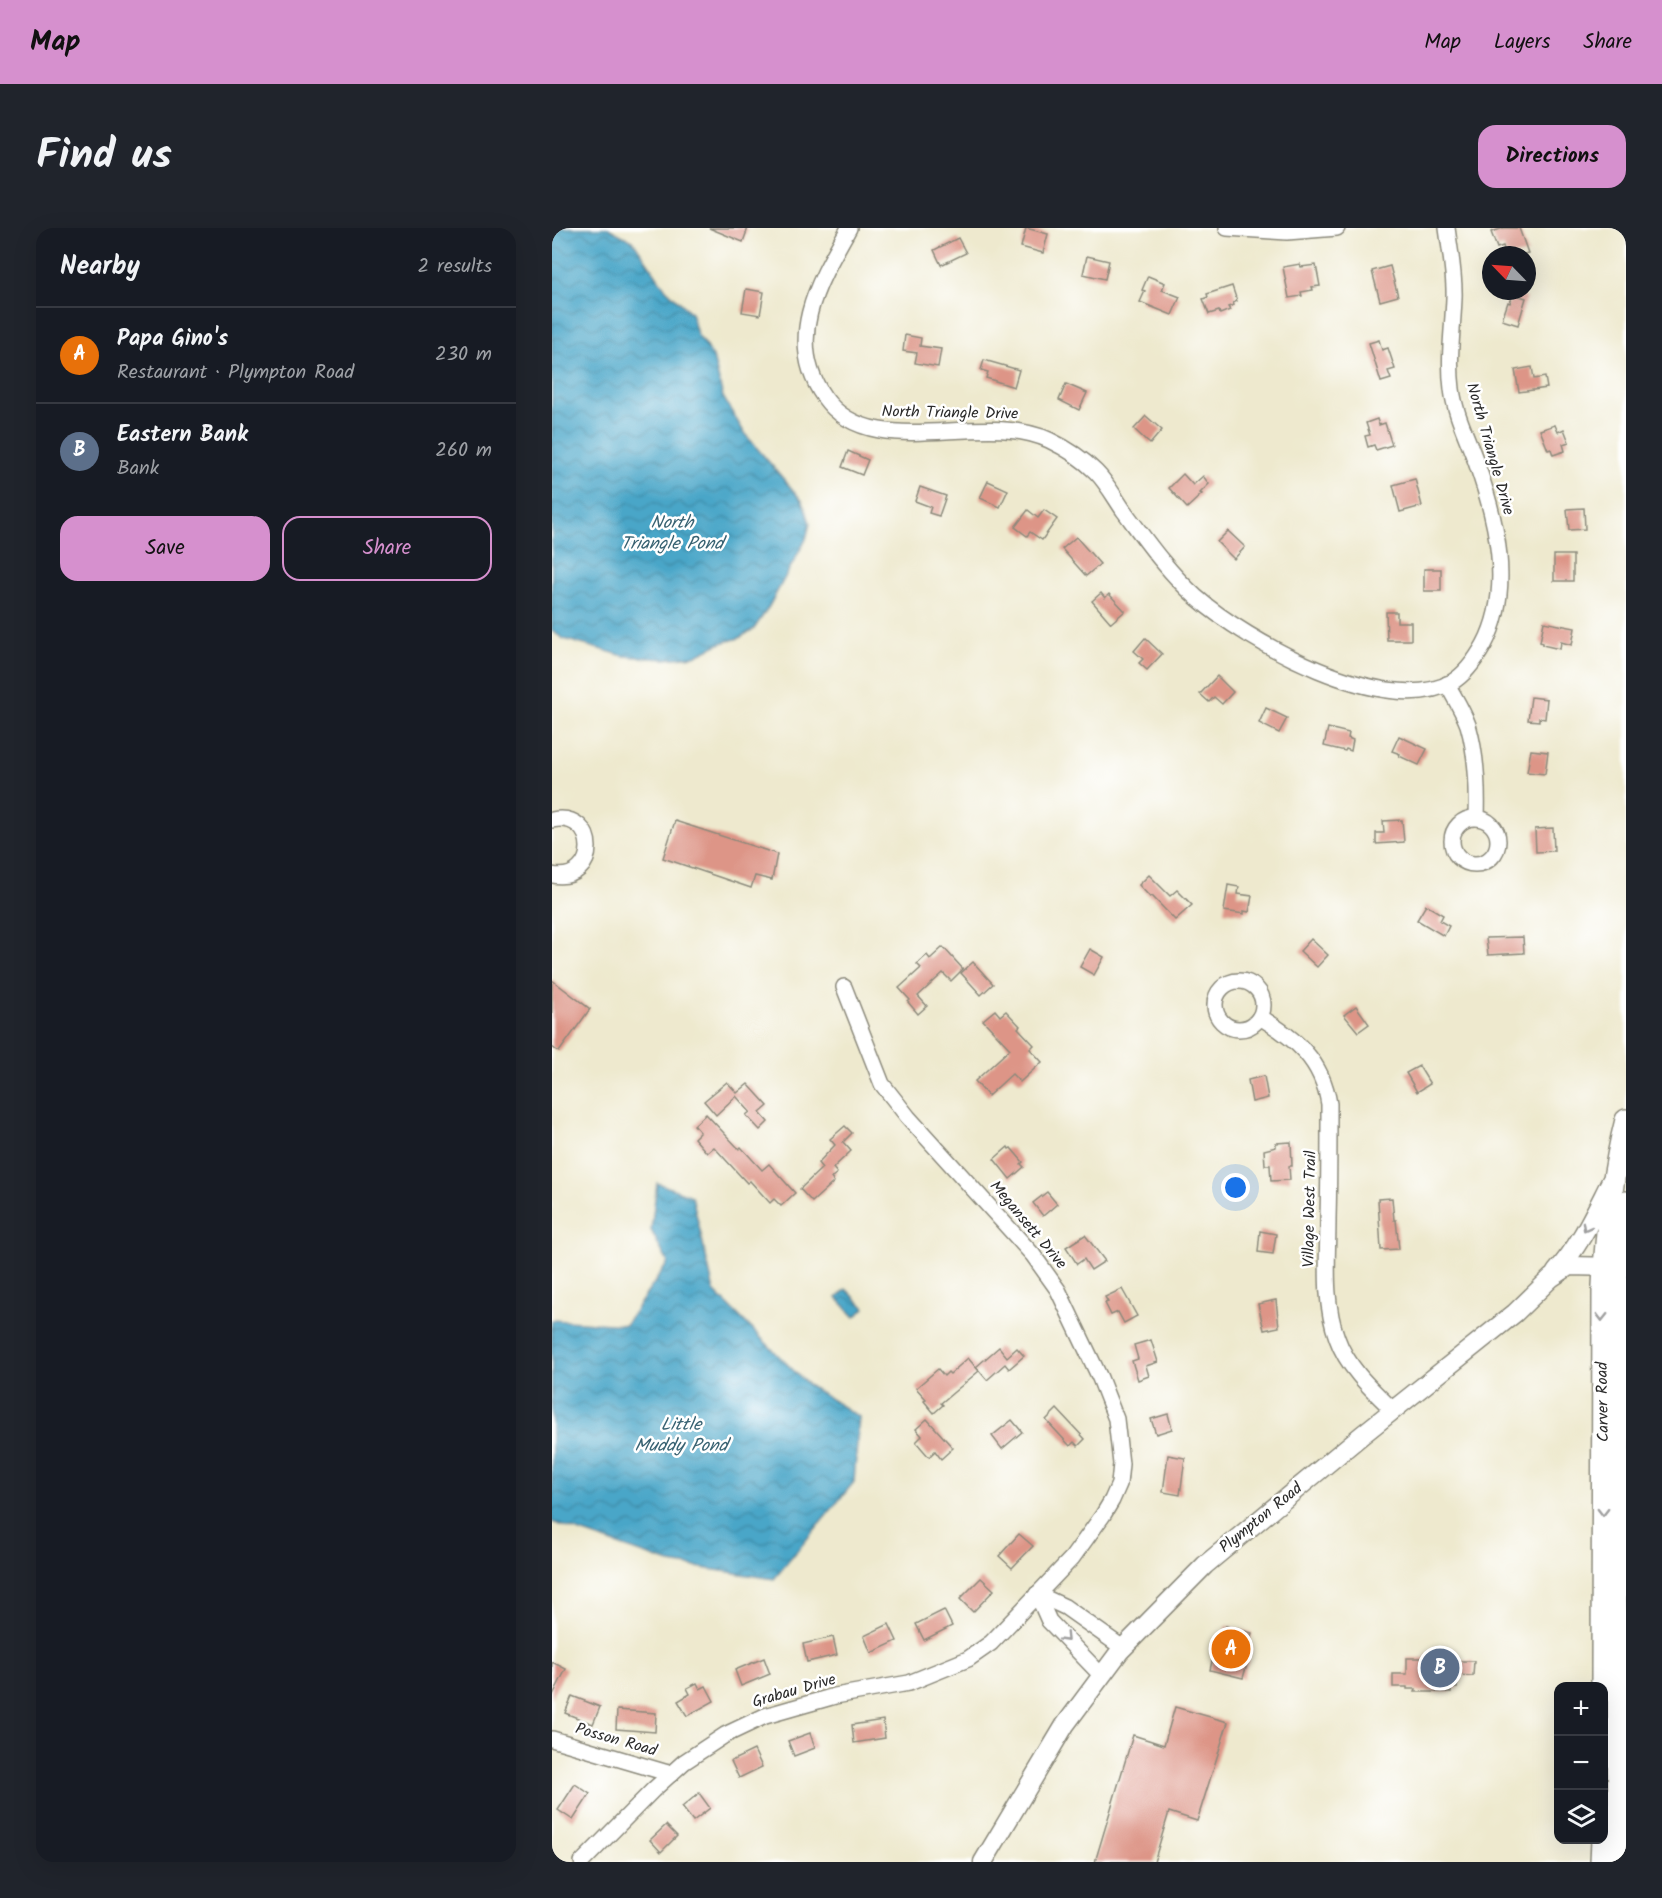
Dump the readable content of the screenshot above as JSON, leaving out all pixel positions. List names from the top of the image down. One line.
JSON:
{"streets":{"highway":["Carver Road"],"main road":["Plympton Road"],"street":["North Triangle Drive","Village West Trail","Megansett Drive","Grabau Drive","Posson Road"]},"crossings":[["Village West Trail","Plympton Road"],["Megansett Drive","Grabau Drive"],["Carver Road","Plympton Road"],["Grabau Drive","Posson Road"]],"water":["North Triangle Pond","Little Muddy Pond"],"north":"top left","page":{"header":"Map","nav":["Map","Layers","Share"],"title":"Find us","buttons":["Directions",["Save","Share"]],"heading":["Nearby","2 results"],"list":[{"mark":"A","name":"Papa Gino's","note":"Restaurant · Plympton Road","value":"230 m"},{"mark":"B","name":"Eastern Bank","note":"Bank","value":"260 m"}],"pins":["A","B"],"map_buttons":["+","−"]}}
